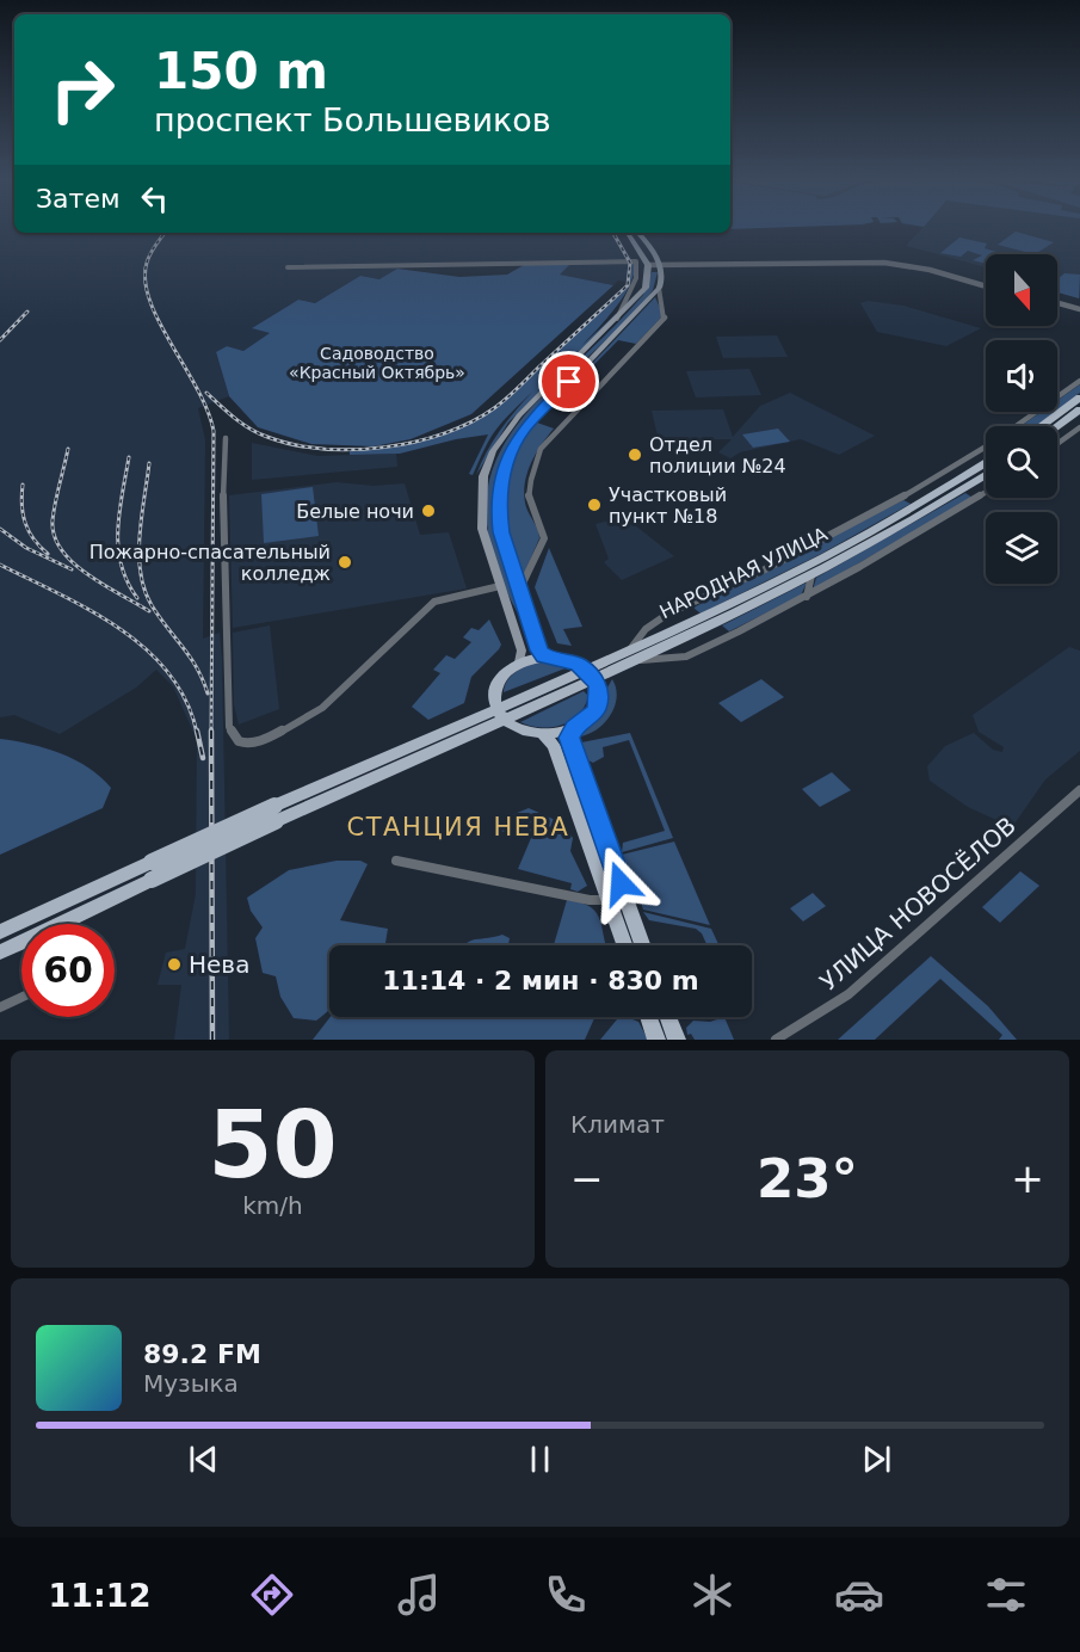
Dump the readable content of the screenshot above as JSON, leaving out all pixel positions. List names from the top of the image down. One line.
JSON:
{"streets":{"main road":["НАРОДНАЯ УЛИЦА"],"street":["УЛИЦА НОВОСЁЛОВ"]},"districts":["СТАНЦИЯ НЕВА"],"parks":["Садоводство «Красный Октябрь»"],"places":["Отдел полиции №24","Участковый пункт №18","Белые ночи","Пожарно-спасательный колледж","Нева"],"north":"bottom","page":{"turn":["150 m","проспект Большевиков"],"then":"Затем","limit":"60","trip":"11:14 · 2 мин · 830 m","tile":[["50","km/h"],"Климат"],"heat":["−","23°","+"],"song":["89.2 FM","Музыка"],"tabs":"11:12"}}
